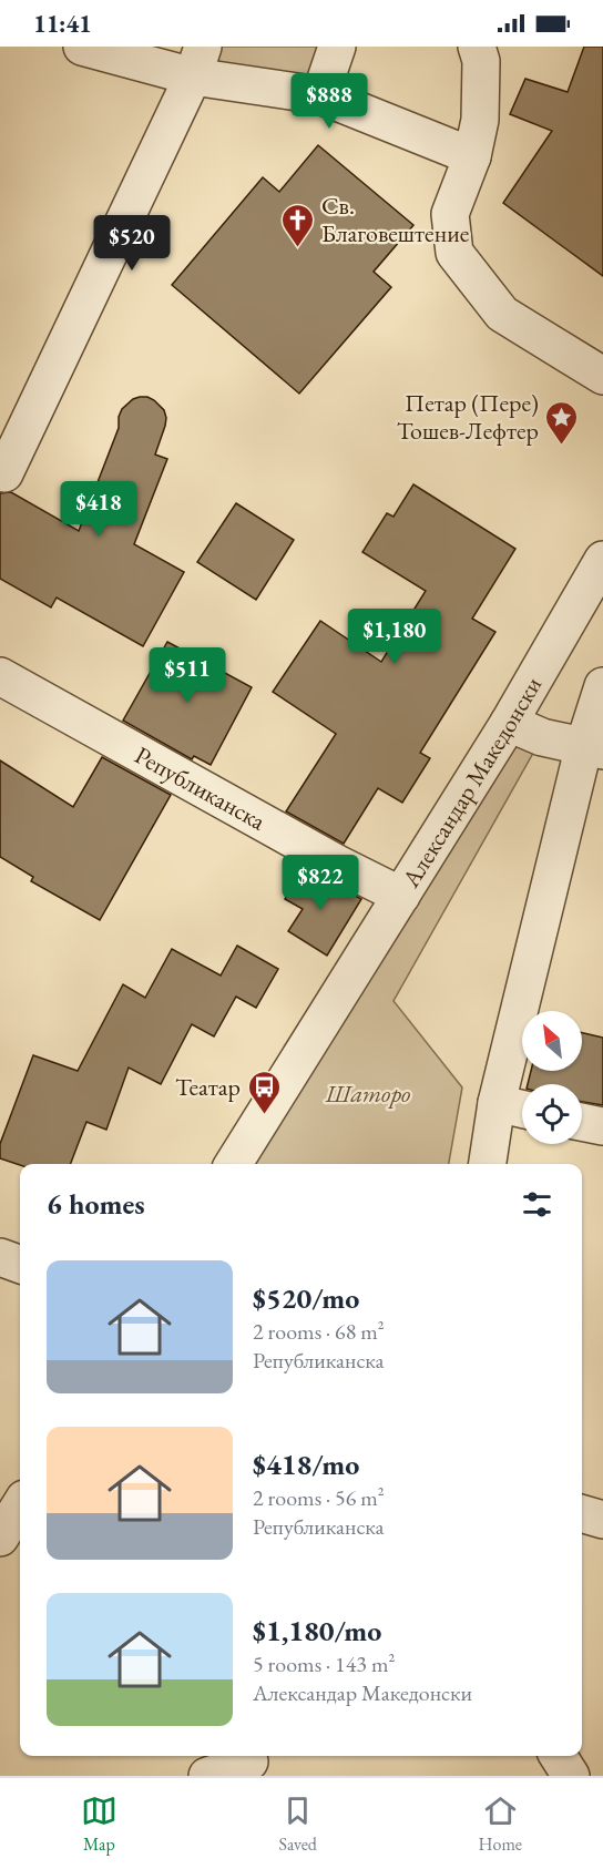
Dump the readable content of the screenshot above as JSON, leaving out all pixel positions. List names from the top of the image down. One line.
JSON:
{"streets":{"street":["Александар Македонски","Републиканска"]},"crossings":[["Александар Македонски","Републиканска"]],"parks":["Шаторо"],"places":{"church":["Св. Благовештение"],"place":["Петар (Пере) Тошев-Лефтер"],"bus stop":["Театар"]},"north":"top left","page":{"status":"11:41","price":["$888","$520","$418","$1,180","$511","$822"],"heading":"6 homes","list":[{"name":"$520/mo","note":"2 rooms · 68 m² · Републиканска"},{"name":"$418/mo","note":"2 rooms · 56 m² · Републиканска"},{"name":"$1,180/mo","note":"5 rooms · 143 m² · Александар Македонски"}],"tabs":["Map","Saved","Home"]}}
